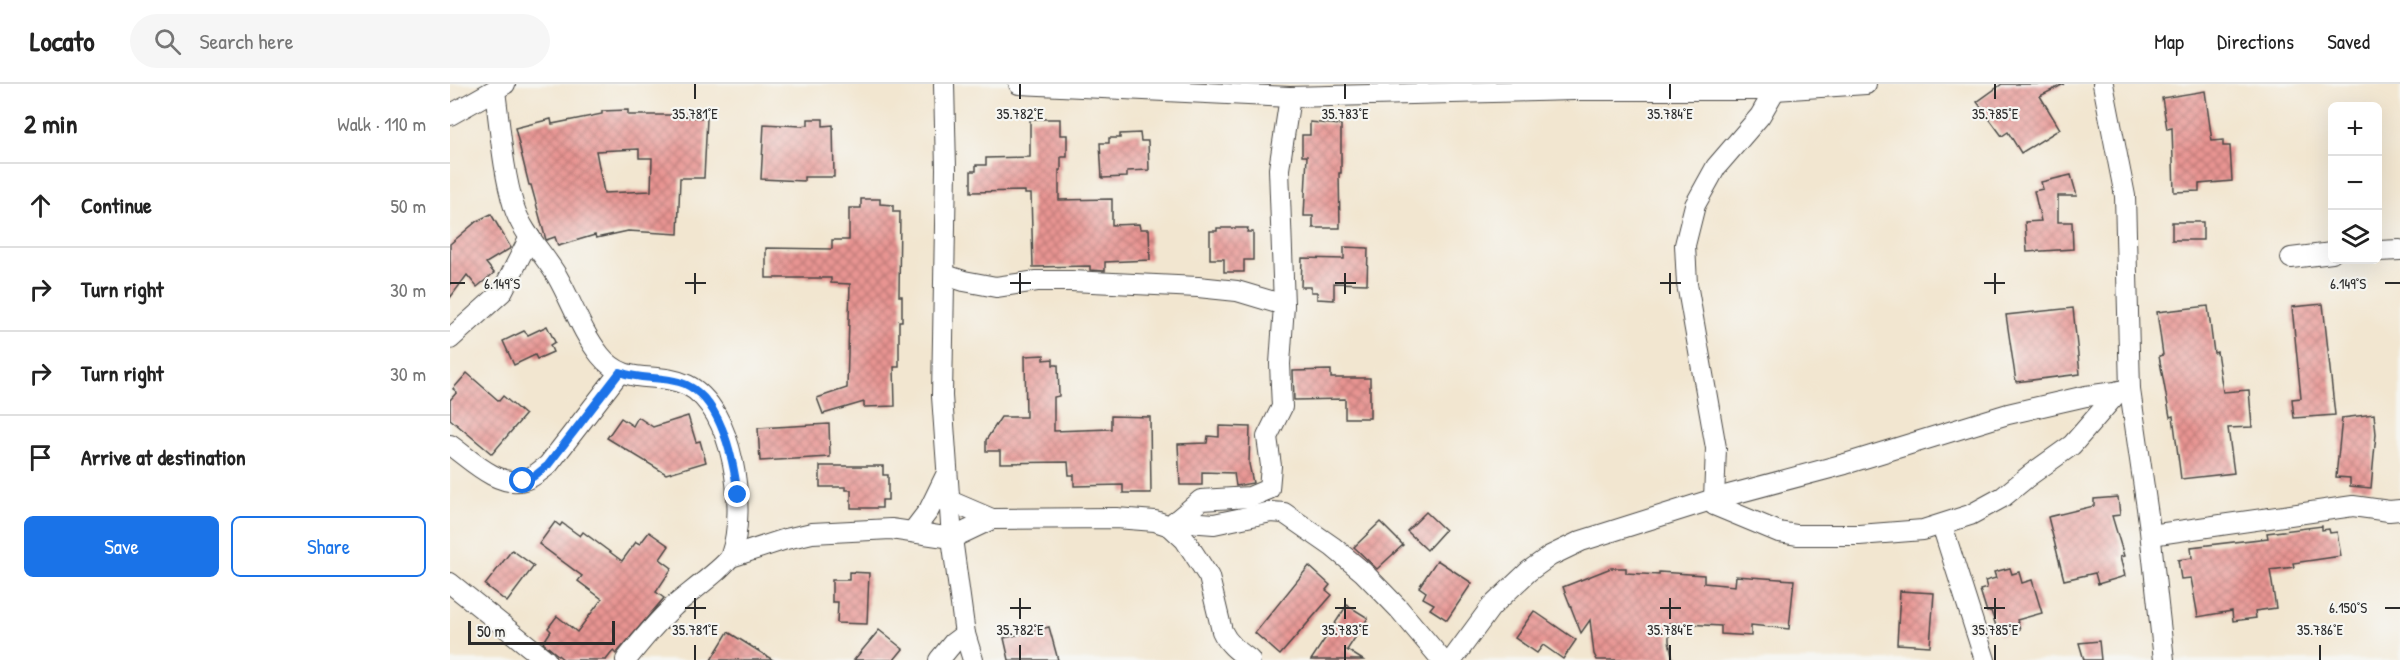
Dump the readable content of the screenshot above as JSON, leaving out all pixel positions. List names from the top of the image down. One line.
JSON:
{"scale_bar":"50 m","page":{"header":"Locato","search":"Search here","nav":["Map","Directions","Saved"],"heading":["2 min","Walk · 110 m"],"map_buttons":["+","−"],"list":[["Continue","50 m"],["Turn right","30 m"],["Turn right","30 m"],"Arrive at destination"],"buttons":["Save","Share"],"scale":"50 m"},"coordinates":["35.781°E","35.782°E","35.783°E","35.784°E","35.785°E","6.149°S","6.150°S","35.786°E"]}
